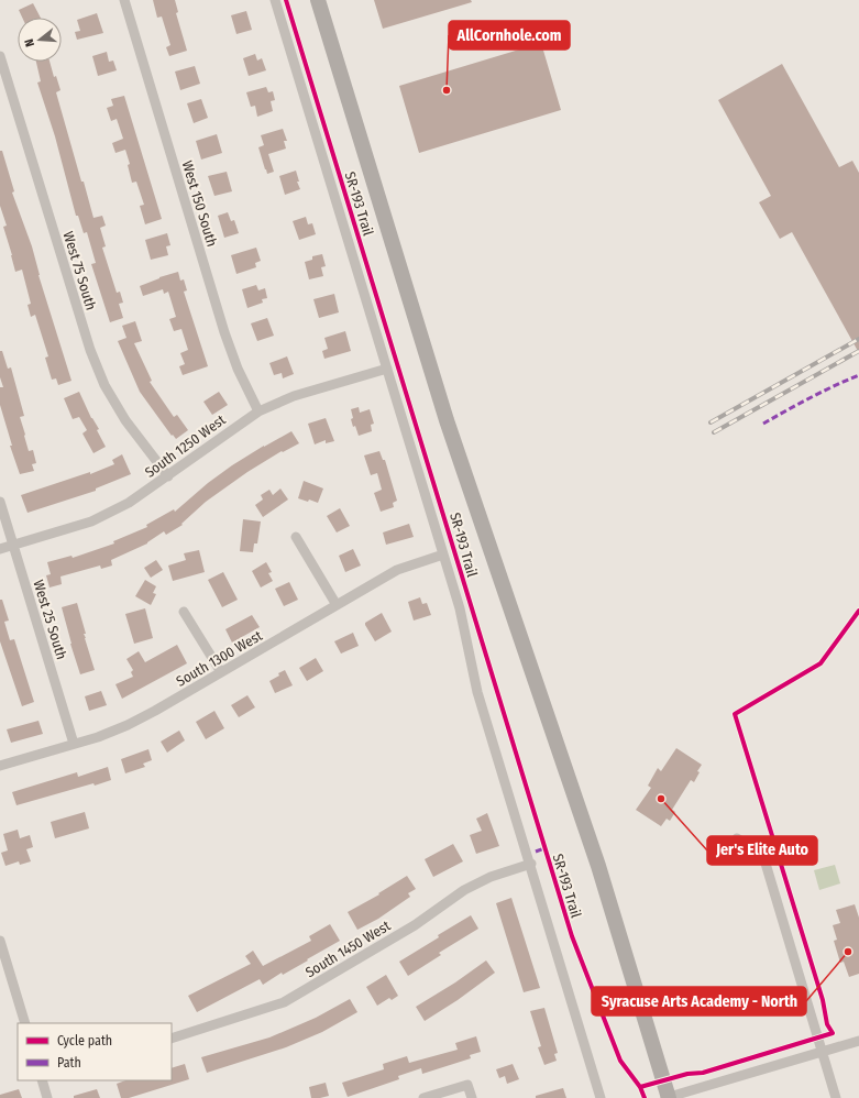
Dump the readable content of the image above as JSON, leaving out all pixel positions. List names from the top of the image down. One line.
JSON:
{"streets":{"street":["West 150 South","West 75 South","South 1250 West","West 25 South","South 1300 West","South 1450 West"],"cycle path":["SR-193 Trail"]},"crossings":[["West 150 South","South 1250 West"],["West 75 South","South 1250 West"],["South 1250 West","West 25 South"],["West 25 South","South 1300 West"]],"places":["AllCornhole.com","Jer's Elite Auto","Syracuse Arts Academy - North"],"legend":["Cycle path","Path"],"north":"left"}
